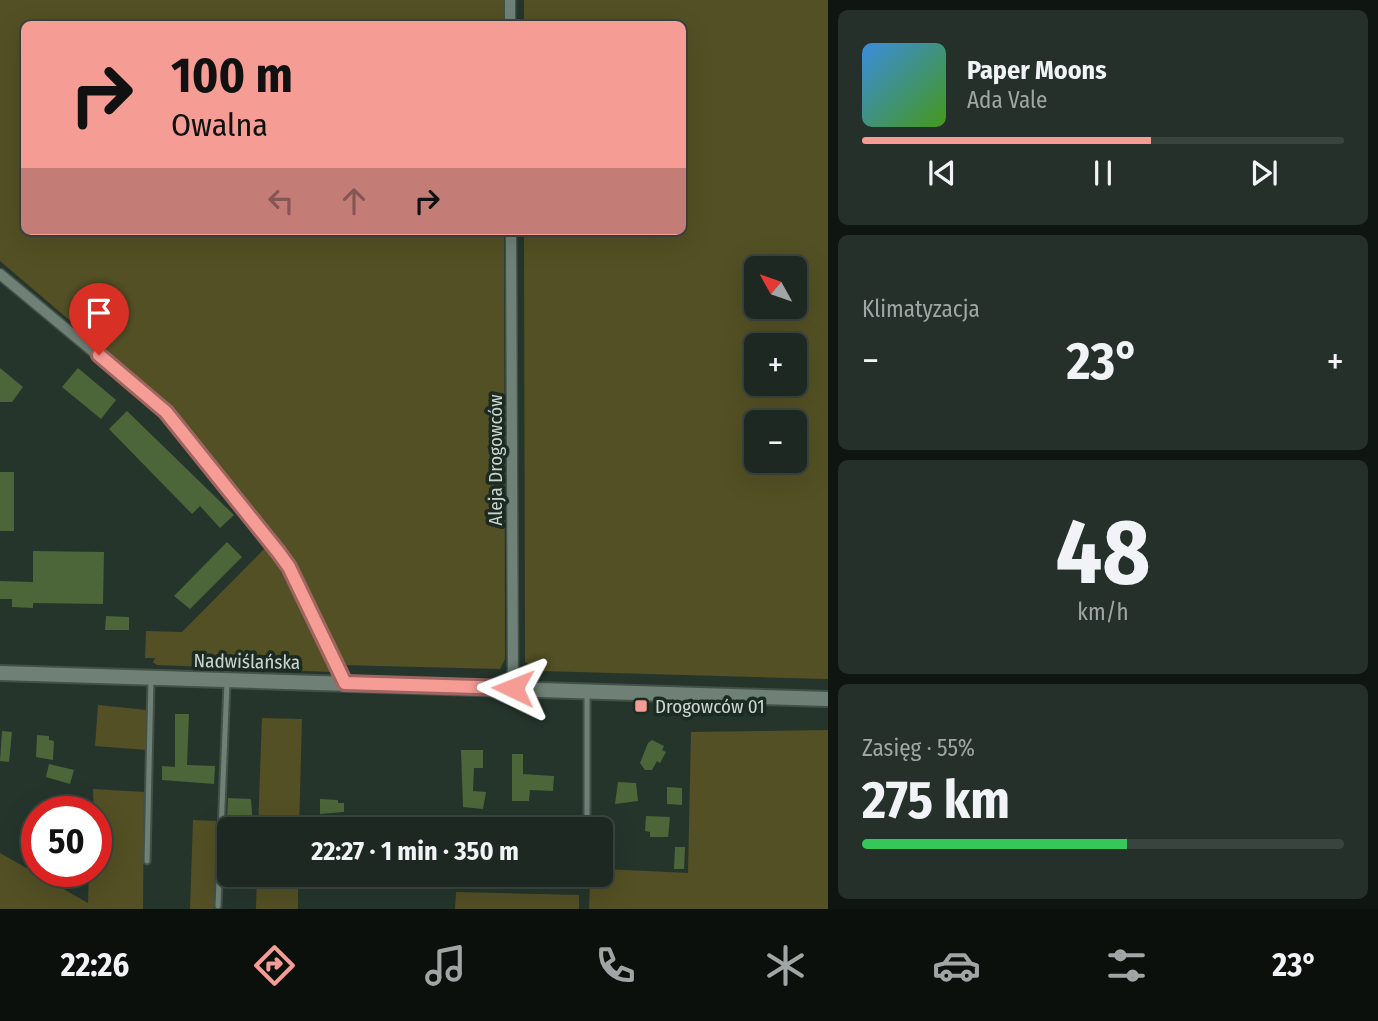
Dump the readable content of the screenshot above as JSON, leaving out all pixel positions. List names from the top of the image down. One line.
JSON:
{"streets":{"main road":["Nadwiślańska"],"street":["Aleja Drogowców"]},"crossings":[["Aleja Drogowców","Nadwiślańska"]],"places":{"transit":["Drogowców 01"]},"north":"top left","page":{"turn":["100 m","Owalna"],"song":["Paper Moons","Ada Vale"],"tile":["Klimatyzacja",["48","km/h"],["Zasięg · 55%","275 km"]],"map_buttons":["+","−"],"heat":["−","23°","+"],"limit":"50","trip":"22:27 · 1 min · 350 m","tabs":["22:26","23°"]}}
